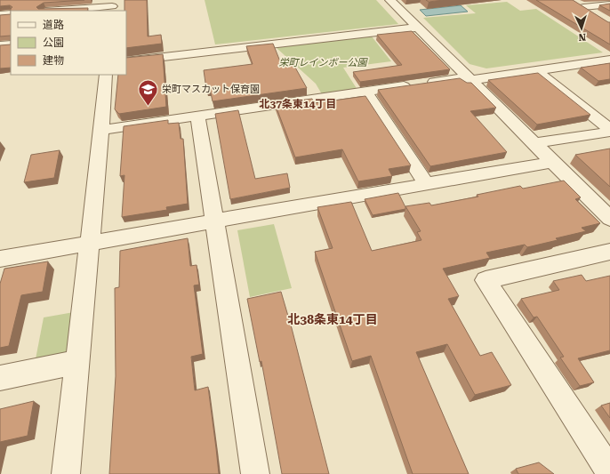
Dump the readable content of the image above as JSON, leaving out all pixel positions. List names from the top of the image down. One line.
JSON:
{"districts":["北37条東14丁目","北38条東14丁目"],"parks":["栄町レインボー公園"],"places":{"school or university":["栄町マスカット保育園"]},"legend":["道路","公園","建物"],"north":"bottom"}
